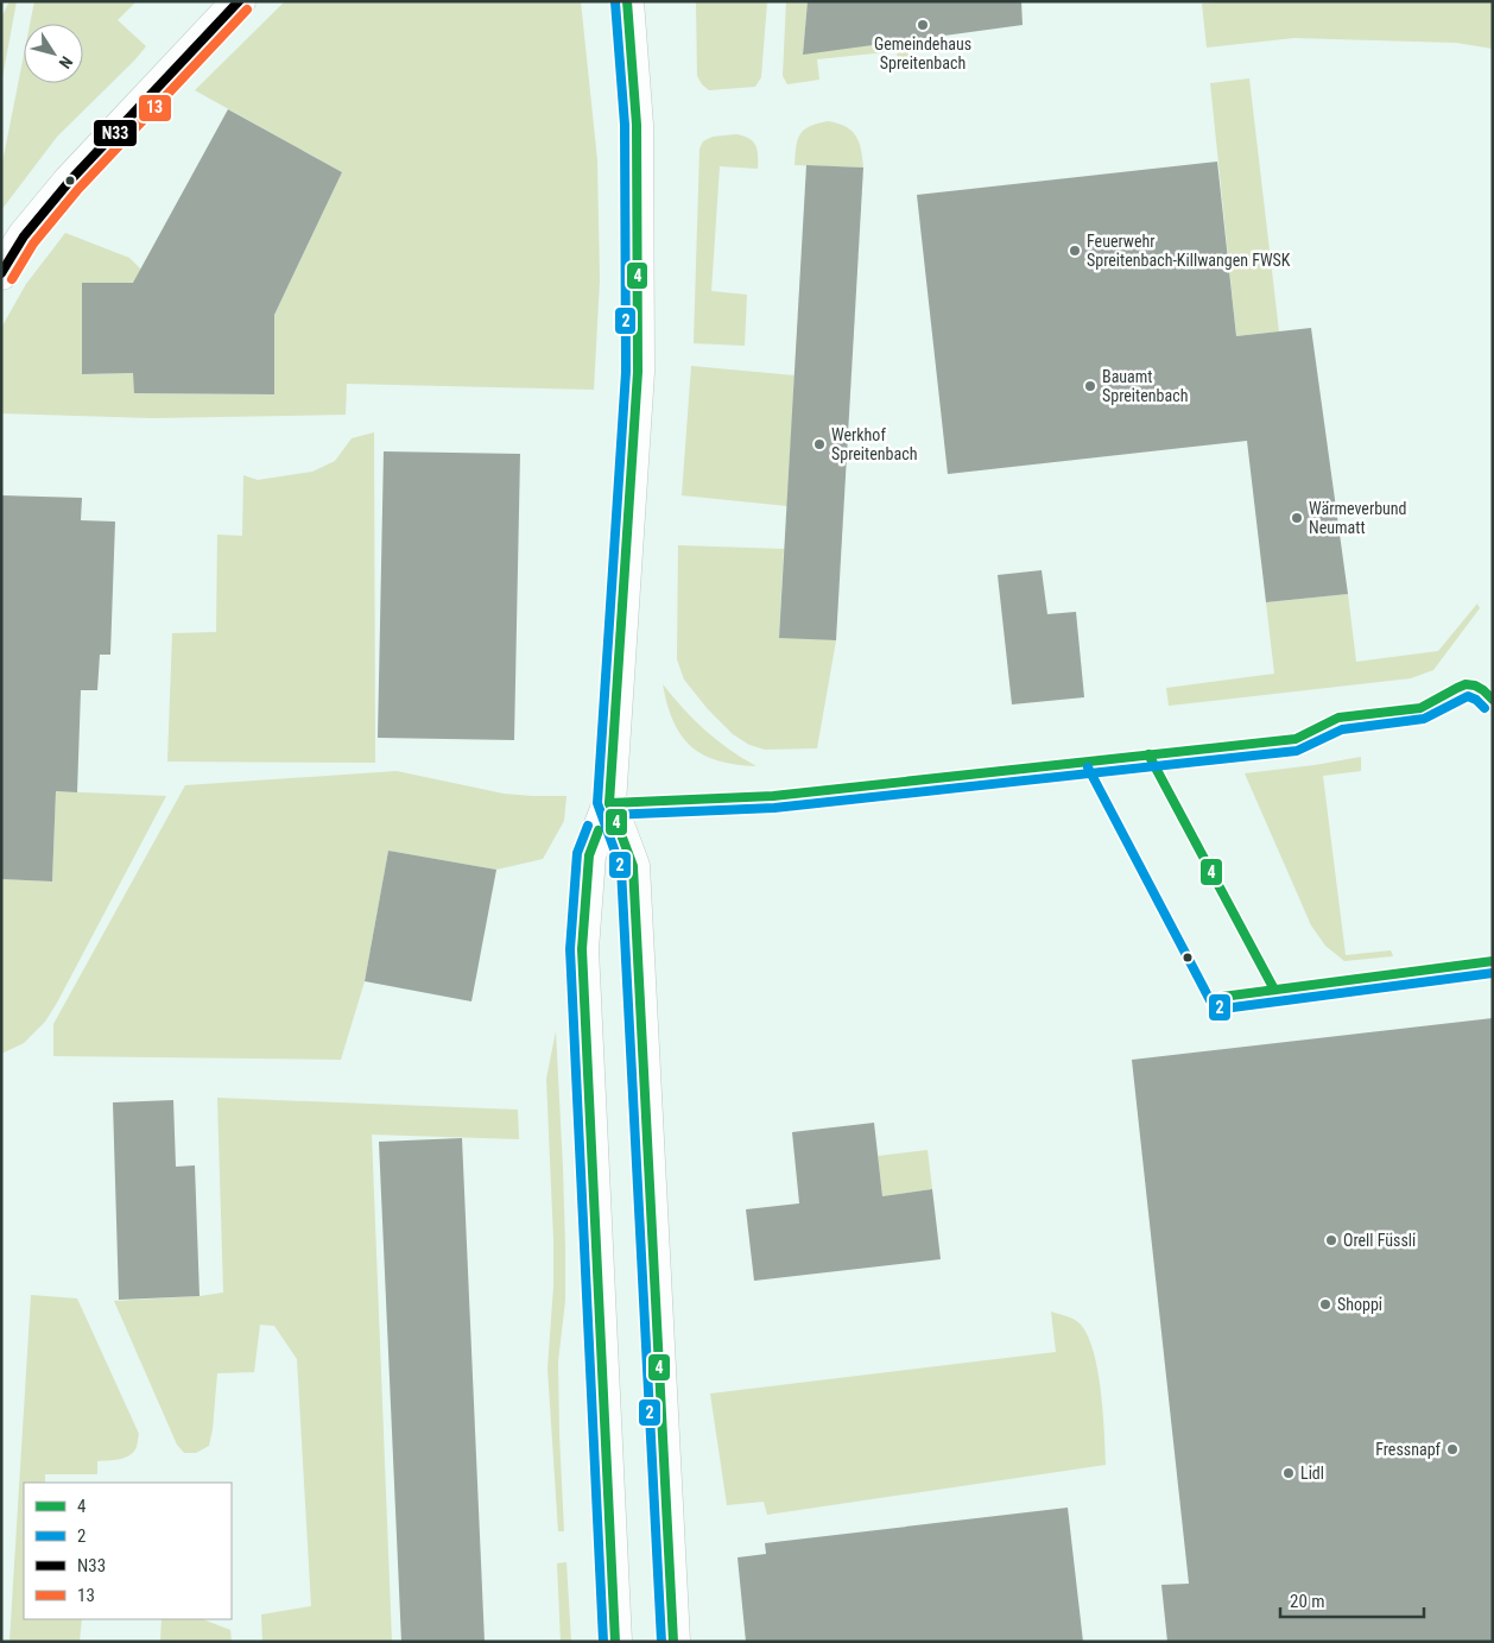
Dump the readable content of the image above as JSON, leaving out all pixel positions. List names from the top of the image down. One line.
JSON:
{"places":["Gemeindehaus Spreitenbach","Feuerwehr Spreitenbach-Killwangen FWSK","Bauamt Spreitenbach","Werkhof Spreitenbach","Wärmeverbund Neumatt","Orell Füssli","Shoppi","Fressnapf","Lidl"],"lines":["transit line 4","transit line N33","transit line 2","transit line 13"],"legend":["4","2","N33","13"],"scale_bar":"20 m","north":"bottom right"}
